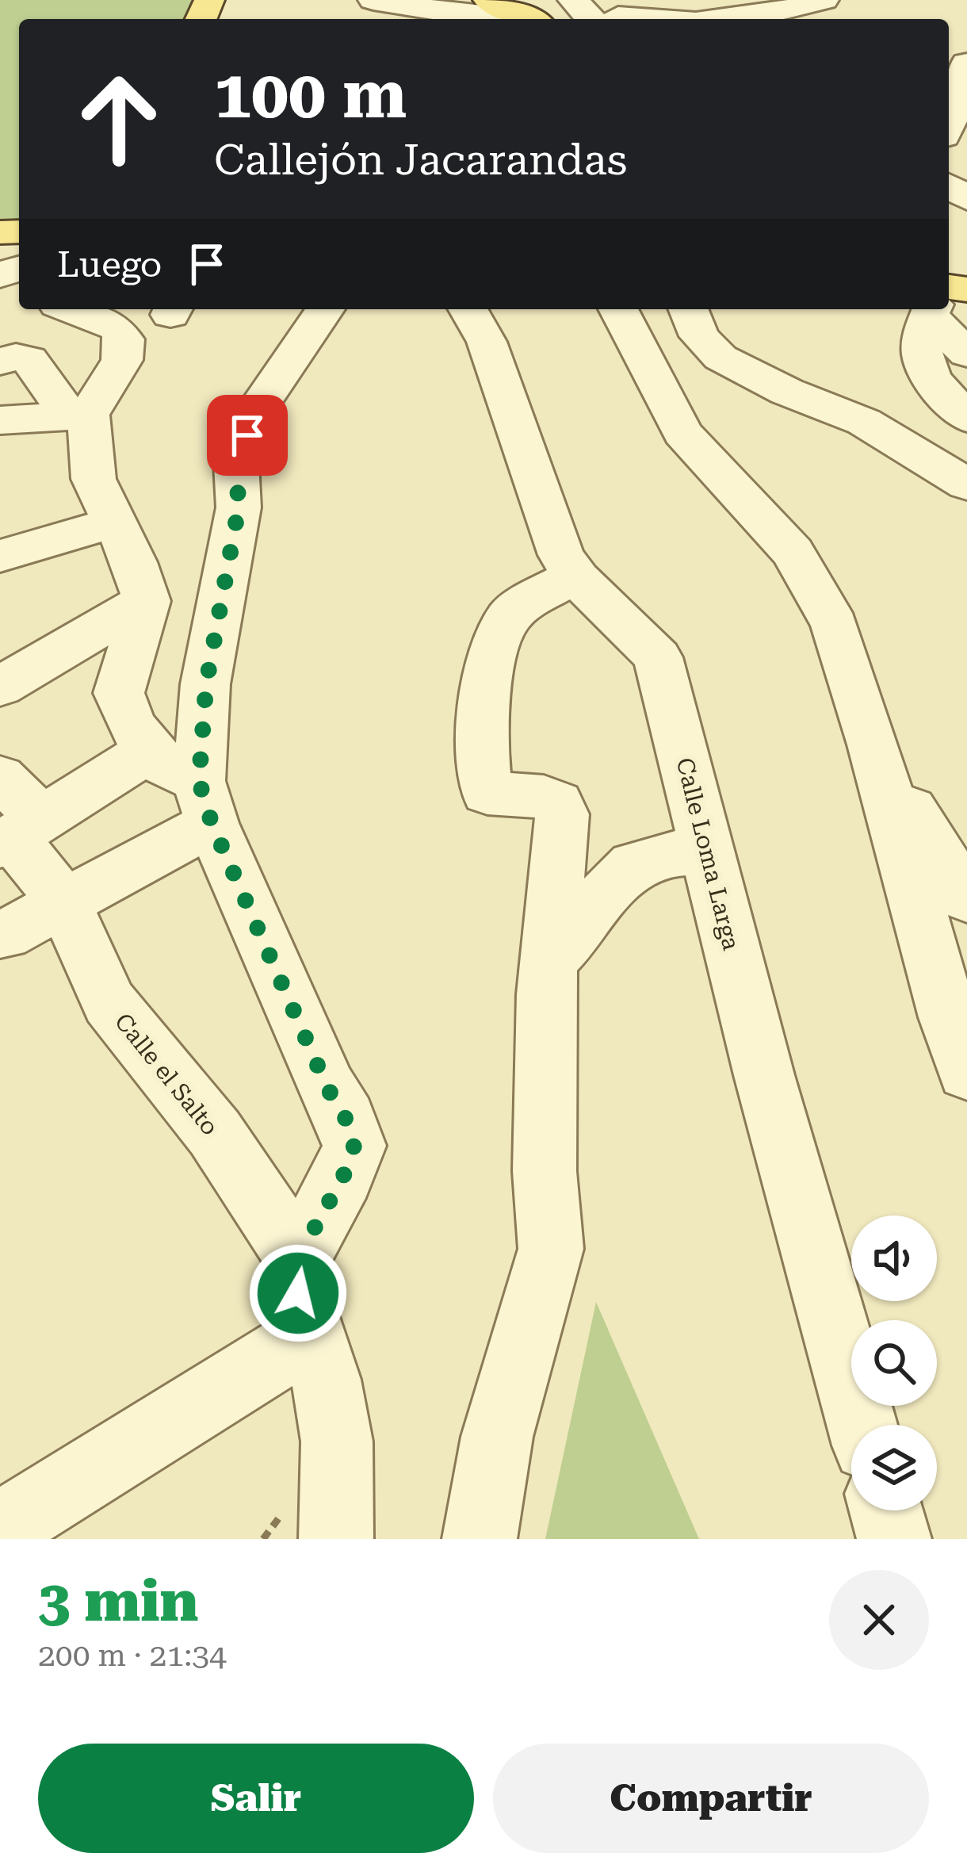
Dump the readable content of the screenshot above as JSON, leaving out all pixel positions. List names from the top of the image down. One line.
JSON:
{"streets":{"street":["Calle Loma Larga","Calle el Salto"]},"page":{"turn":["100 m","Callejón Jacarandas"],"then":"Luego","heading":["3 min","200 m · 21:34"],"buttons":["Salir","Compartir"]}}
